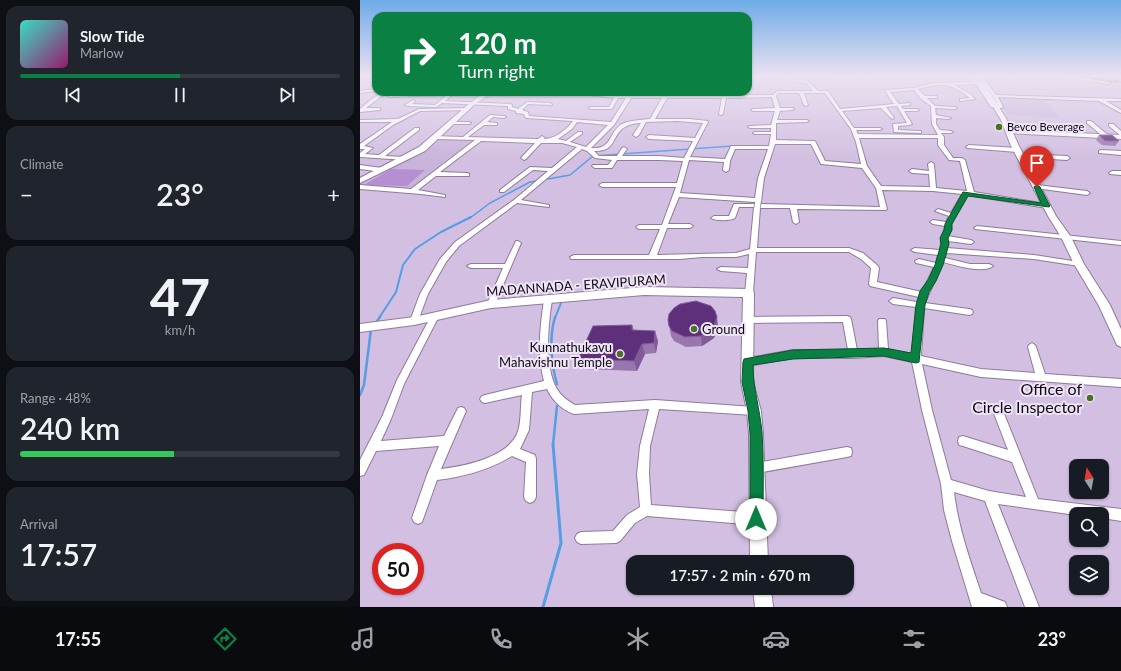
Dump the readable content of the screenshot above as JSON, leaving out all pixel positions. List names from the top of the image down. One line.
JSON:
{"streets":{"main road":["MADANNADA - ERAVIPURAM"]},"places":["Bevco Beverage","Ground","Kunnathukavu Mahavishnu Temple","Office of Circle Inspector"],"north":"top","page":{"turn":["120 m","Turn right"],"song":["Slow Tide","Marlow"],"tile":["Climate",["47","km/h"],["Range · 48%","240 km"],["Arrival","17:57"]],"heat":["−","23°","+"],"limit":"50","trip":"17:57 · 2 min · 670 m","tabs":["17:55","23°"]}}
